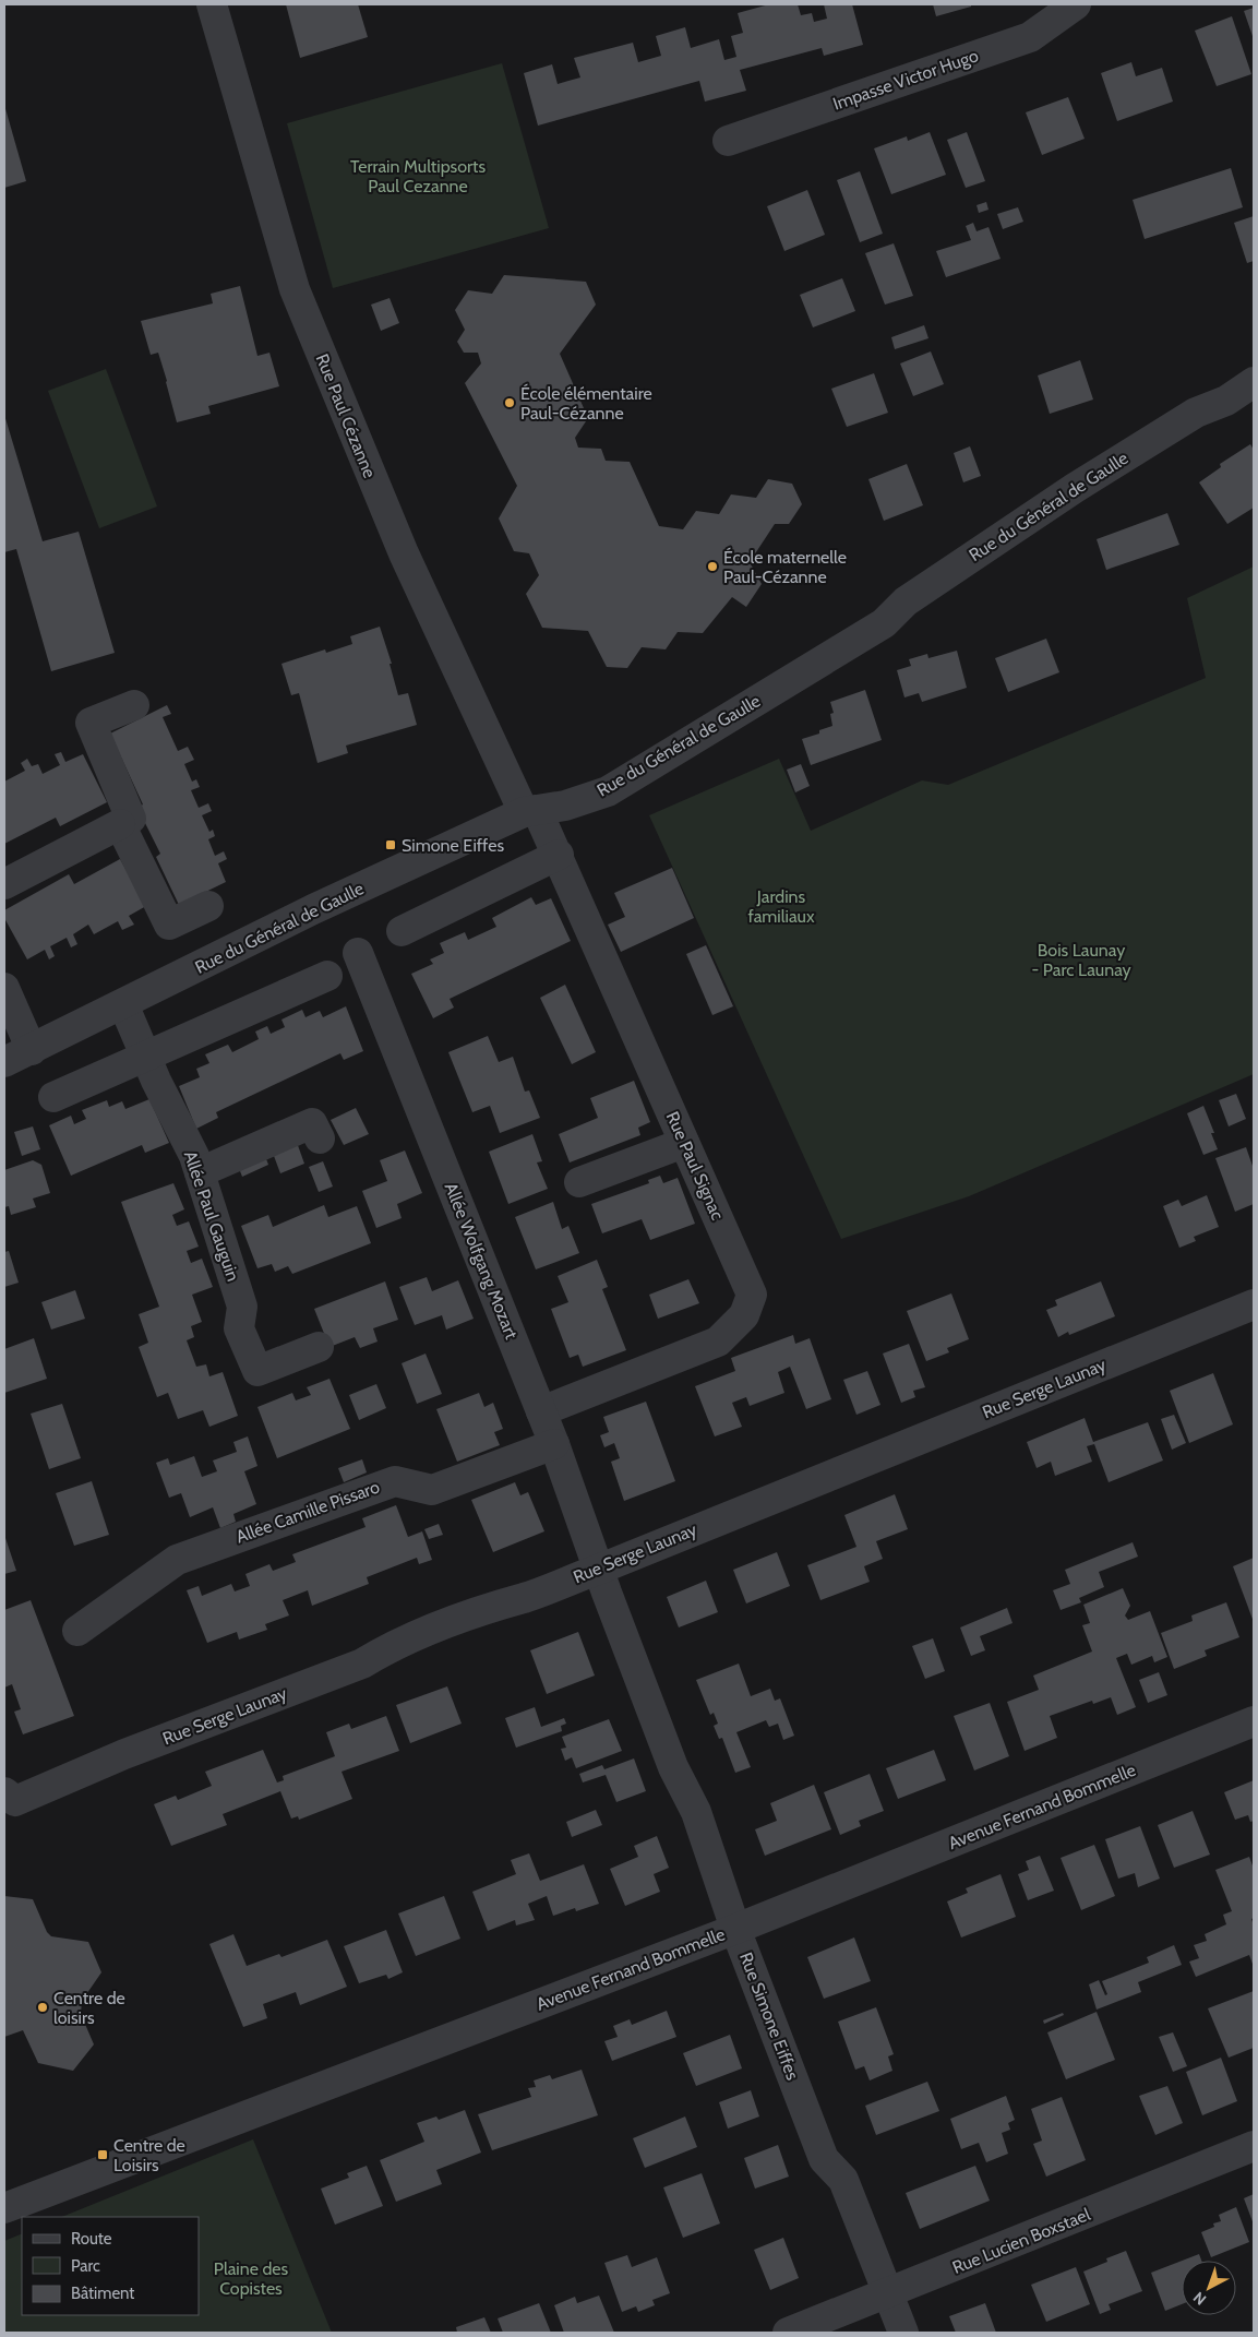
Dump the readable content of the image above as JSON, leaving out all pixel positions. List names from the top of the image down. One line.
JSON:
{"streets":{"street":["Impasse Victor Hugo","Rue Paul Cézanne","Rue du Général de Gaulle","Rue Paul Signac","Allée Paul Gauguin","Allée Wolfgang Mozart","Rue Serge Launay","Allée Camille Pissaro","Avenue Fernand Bommelle","Rue Simone Eiffes","Rue Lucien Boxstael"]},"crossings":[["Rue Paul Cézanne","Rue du Général de Gaulle"],["Rue Paul Cézanne","Rue Paul Signac"],["Rue du Général de Gaulle","Rue Paul Signac"],["Rue du Général de Gaulle","Allée Paul Gauguin"],["Rue Paul Signac","Allée Wolfgang Mozart"],["Allée Wolfgang Mozart","Rue Serge Launay"],["Allée Wolfgang Mozart","Allée Camille Pissaro"],["Allée Wolfgang Mozart","Rue Simone Eiffes"],["Rue Serge Launay","Rue Simone Eiffes"],["Avenue Fernand Bommelle","Rue Simone Eiffes"],["Rue Simone Eiffes","Rue Lucien Boxstael"]],"parks":["Terrain Multipsorts Paul Cezanne","Jardins familiaux","Bois Launay - Parc Launay","Plaine des Copistes"],"places":{"other":["École élémentaire Paul-Cézanne","École maternelle Paul-Cézanne","Centre de loisirs"],"transit":["Simone Eiffes","Centre de Loisirs"]},"legend":["Route","Parc","Bâtiment"],"north":"bottom left"}
